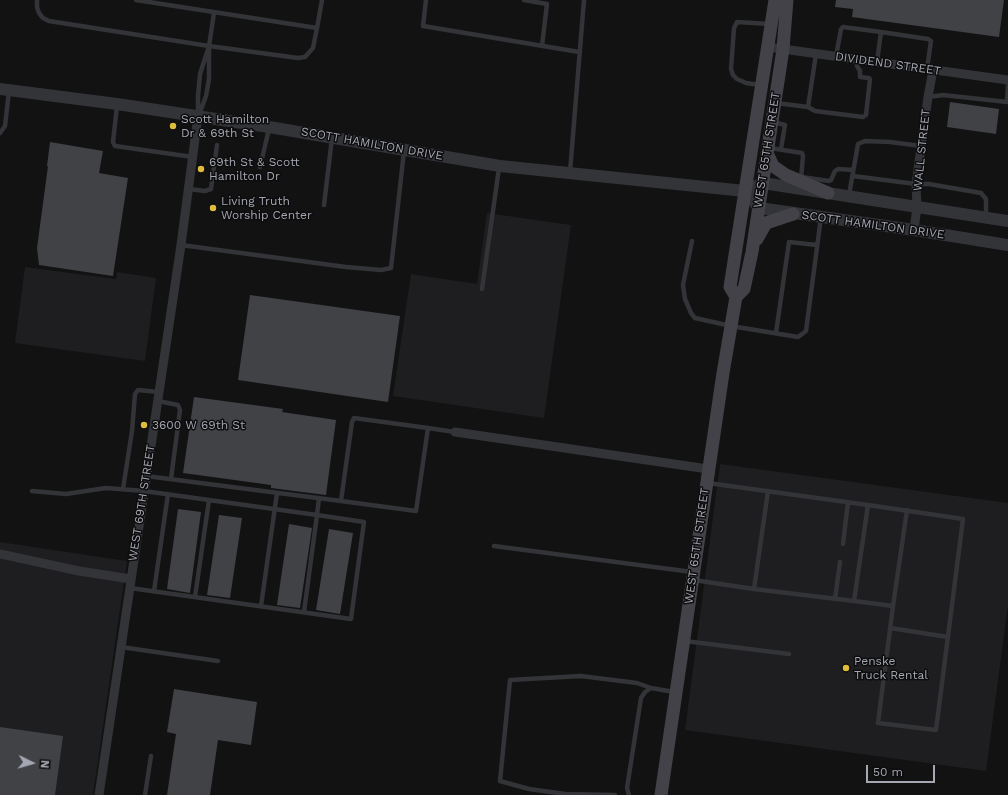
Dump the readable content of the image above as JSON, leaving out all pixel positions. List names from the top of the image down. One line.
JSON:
{"streets":{"main road":["WEST 65TH STREET"],"street":["DIVIDEND STREET","SCOTT HAMILTON DRIVE","WALL STREET","WEST 69TH STREET"]},"crossings":[["DIVIDEND STREET","WEST 65TH STREET"],["DIVIDEND STREET","WALL STREET"],["SCOTT HAMILTON DRIVE","WEST 65TH STREET"],["SCOTT HAMILTON DRIVE","WALL STREET"],["SCOTT HAMILTON DRIVE","WEST 69TH STREET"]],"places":["Scott Hamilton Dr & 69th St","69th St & Scott Hamilton Dr","Living Truth Worship Center","3600 W 69th St","Penske Truck Rental"],"scale_bar":"50 m","north":"right"}
